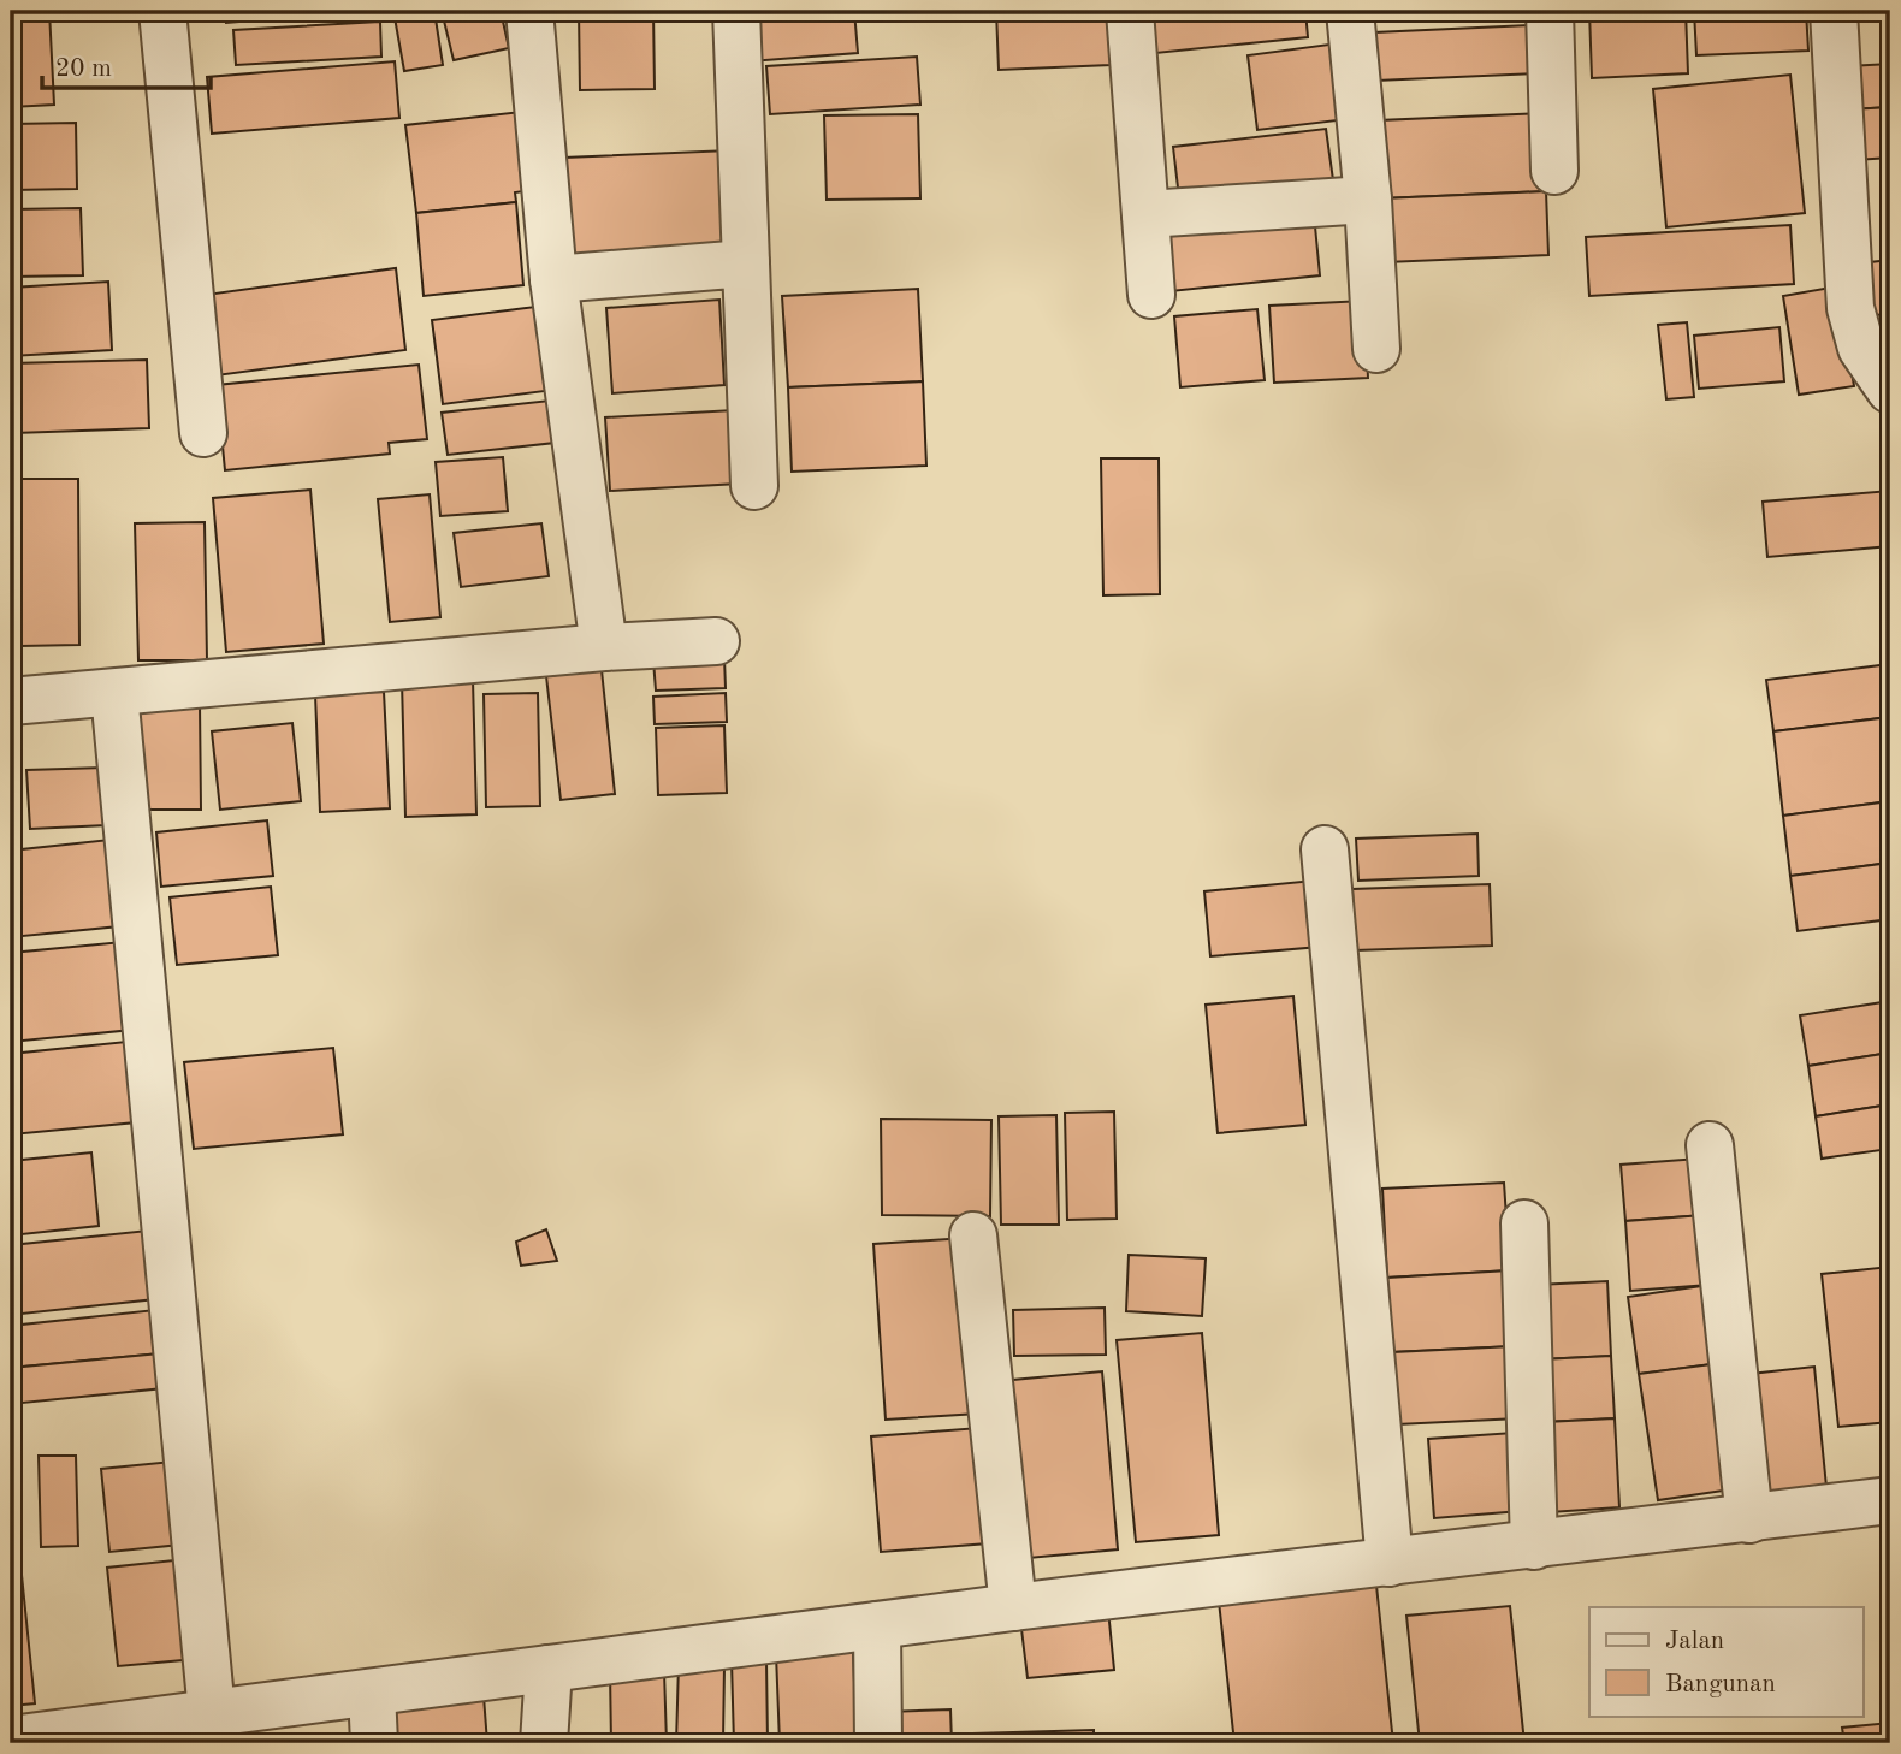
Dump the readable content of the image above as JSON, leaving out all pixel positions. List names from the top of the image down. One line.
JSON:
{"legend":["Jalan","Bangunan"],"scale_bar":"20 m"}
